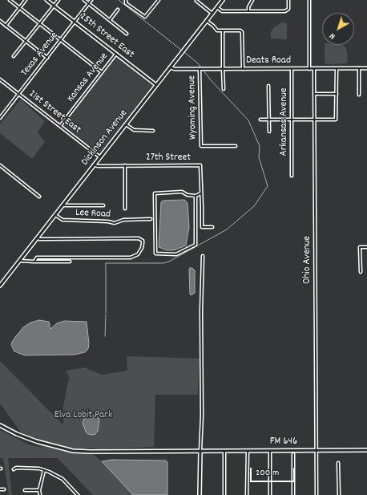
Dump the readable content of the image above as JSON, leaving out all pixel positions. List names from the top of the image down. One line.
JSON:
{"streets":{"main road":["Dickinson Avenue","FM 646"],"street":["25th Street East","Texas Avenue","Deats Road","Kansas Avenue","Wyoming Avenue","21st Street East","Arkansas Avenue","27th Street","Lee Road","Ohio Avenue"]},"crossings":[["25th Street East","Texas Avenue"],["25th Street East","Kansas Avenue"],["25th Street East","Dickinson Avenue"],["Texas Avenue","21st Street East"],["Deats Road","Wyoming Avenue"],["Deats Road","Arkansas Avenue"],["Deats Road","Dickinson Avenue"],["Deats Road","Ohio Avenue"],["Kansas Avenue","21st Street East"],["21st Street East","Dickinson Avenue"],["Dickinson Avenue","27th Street"],["Dickinson Avenue","Lee Road"],["Ohio Avenue","FM 646"]],"parks":["Elva Lobit Park"],"scale_bar":"200 m","north":"bottom left"}
